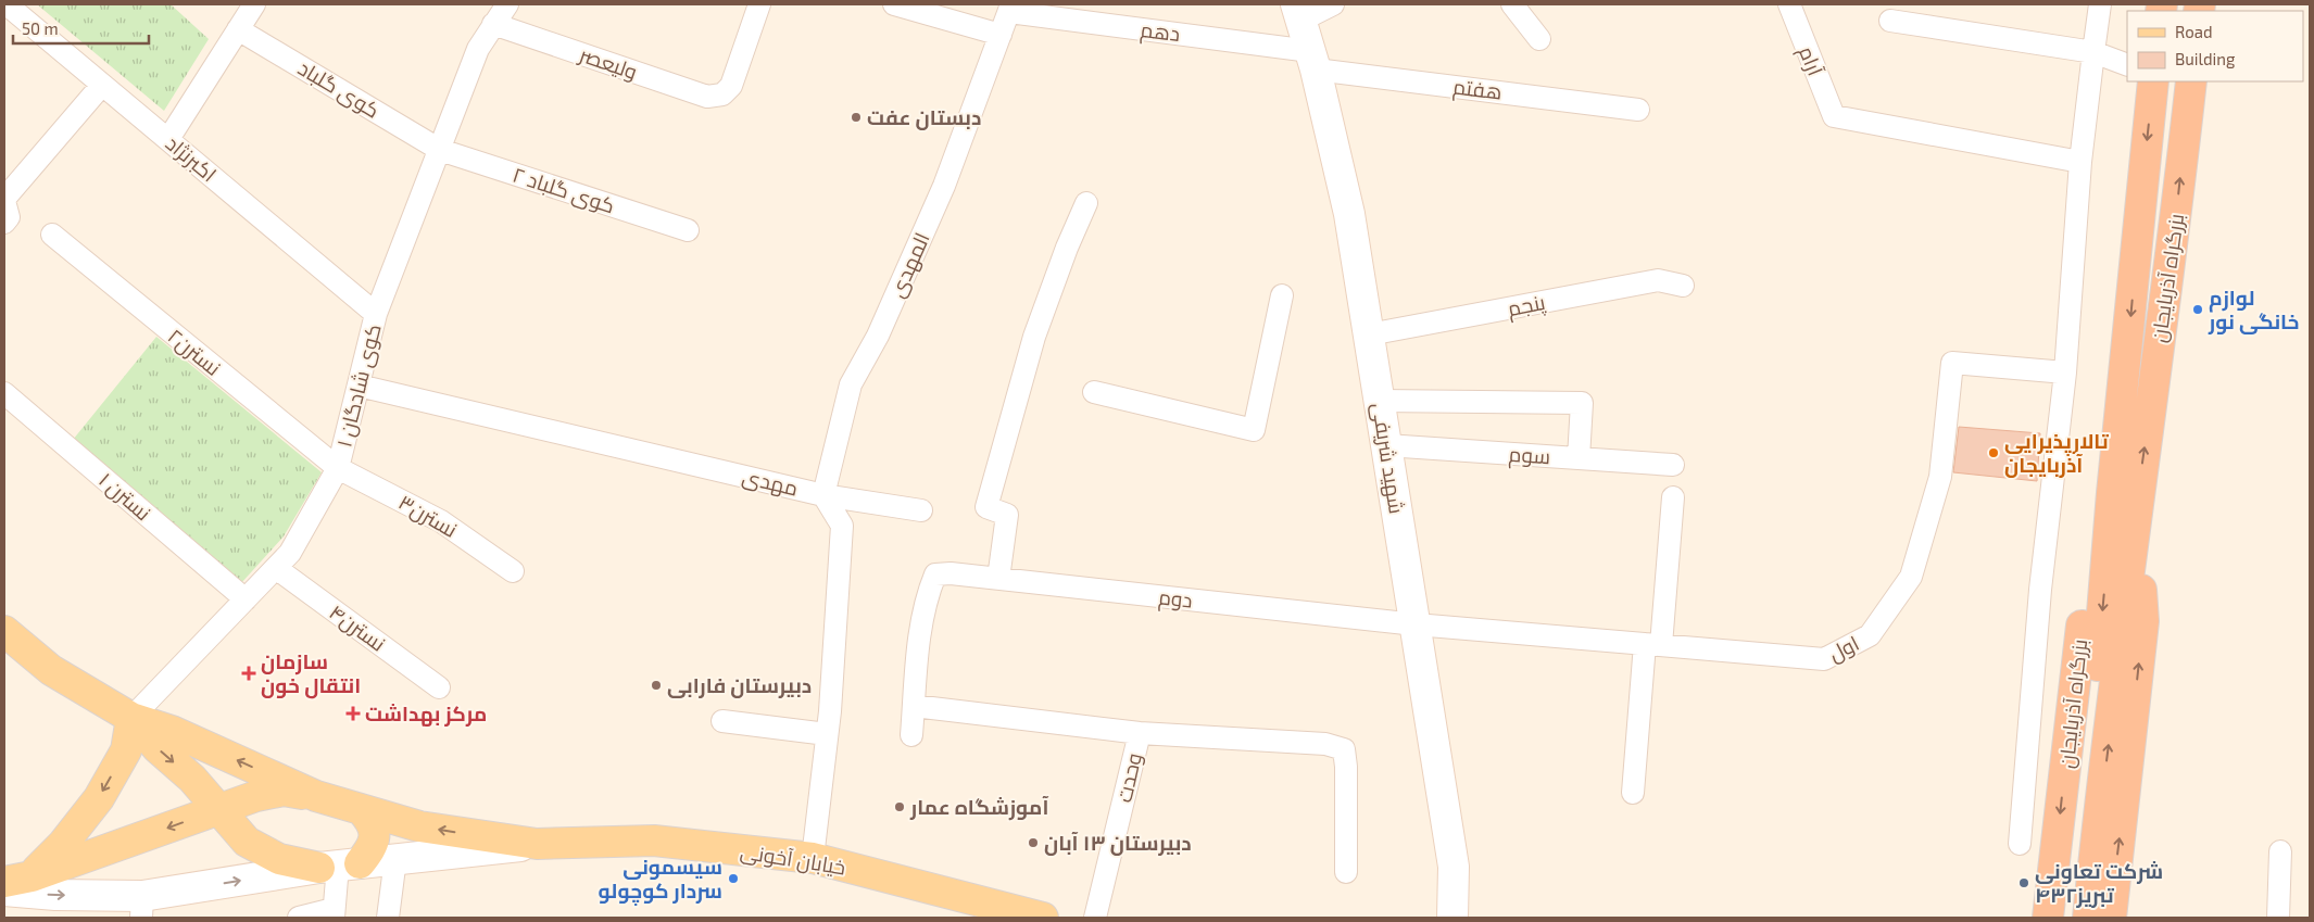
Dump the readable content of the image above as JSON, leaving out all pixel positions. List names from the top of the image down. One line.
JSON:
{"streets":{"highway":["بزرگراه آذربایجان"],"main road":["شهید شریفی","خیابان آخونی"],"street":["دهم","آرام","ولیعصر","کوی گلباد","هفتم","اکبرنژاد","کوی گلباد ۲","المهدی","پنجم","نسترن۲","کوی شادگان ۱","سوم","مهدی","نسترن ۱","نسترن۳","دوم","نسترن۴","اول","وحدت"]},"crossings":[["دهم","هفتم"],["دهم","المهدی"],["دهم","شهید شریفی"],["ولیعصر","کوی شادگان ۱"],["کوی گلباد","کوی گلباد ۲"],["کوی گلباد","کوی شادگان ۱"],["هفتم","شهید شریفی"],["اکبرنژاد","کوی شادگان ۱"],["کوی گلباد ۲","کوی شادگان ۱"],["المهدی","مهدی"],["پنجم","شهید شریفی"],["نسترن۲","کوی شادگان ۱"],["نسترن۲","نسترن۳"],["کوی شادگان ۱","مهدی"],["کوی شادگان ۱","نسترن ۱"],["کوی شادگان ۱","نسترن۳"],["کوی شادگان ۱","نسترن۴"],["سوم","شهید شریفی"],["شهید شریفی","دوم"],["شهید شریفی","اول"],["مهدی","خیابان آخونی"],["دوم","اول"]],"places":{"other":["دبستان عفت","لوازم خانگی نور","تالارپذیرایی آذربایجان","دبیرستان فارابی","آموزشگاه عمار","دبیرستان ۱۳ آبان","سیسمونی سردار کوچولو","شرکت تعاونی ۴۳۲تبریز"],"health":["سازمان انتقال خون","مرکز بهداشت"]},"legend":["Road","Building"],"scale_bar":"50 m"}
